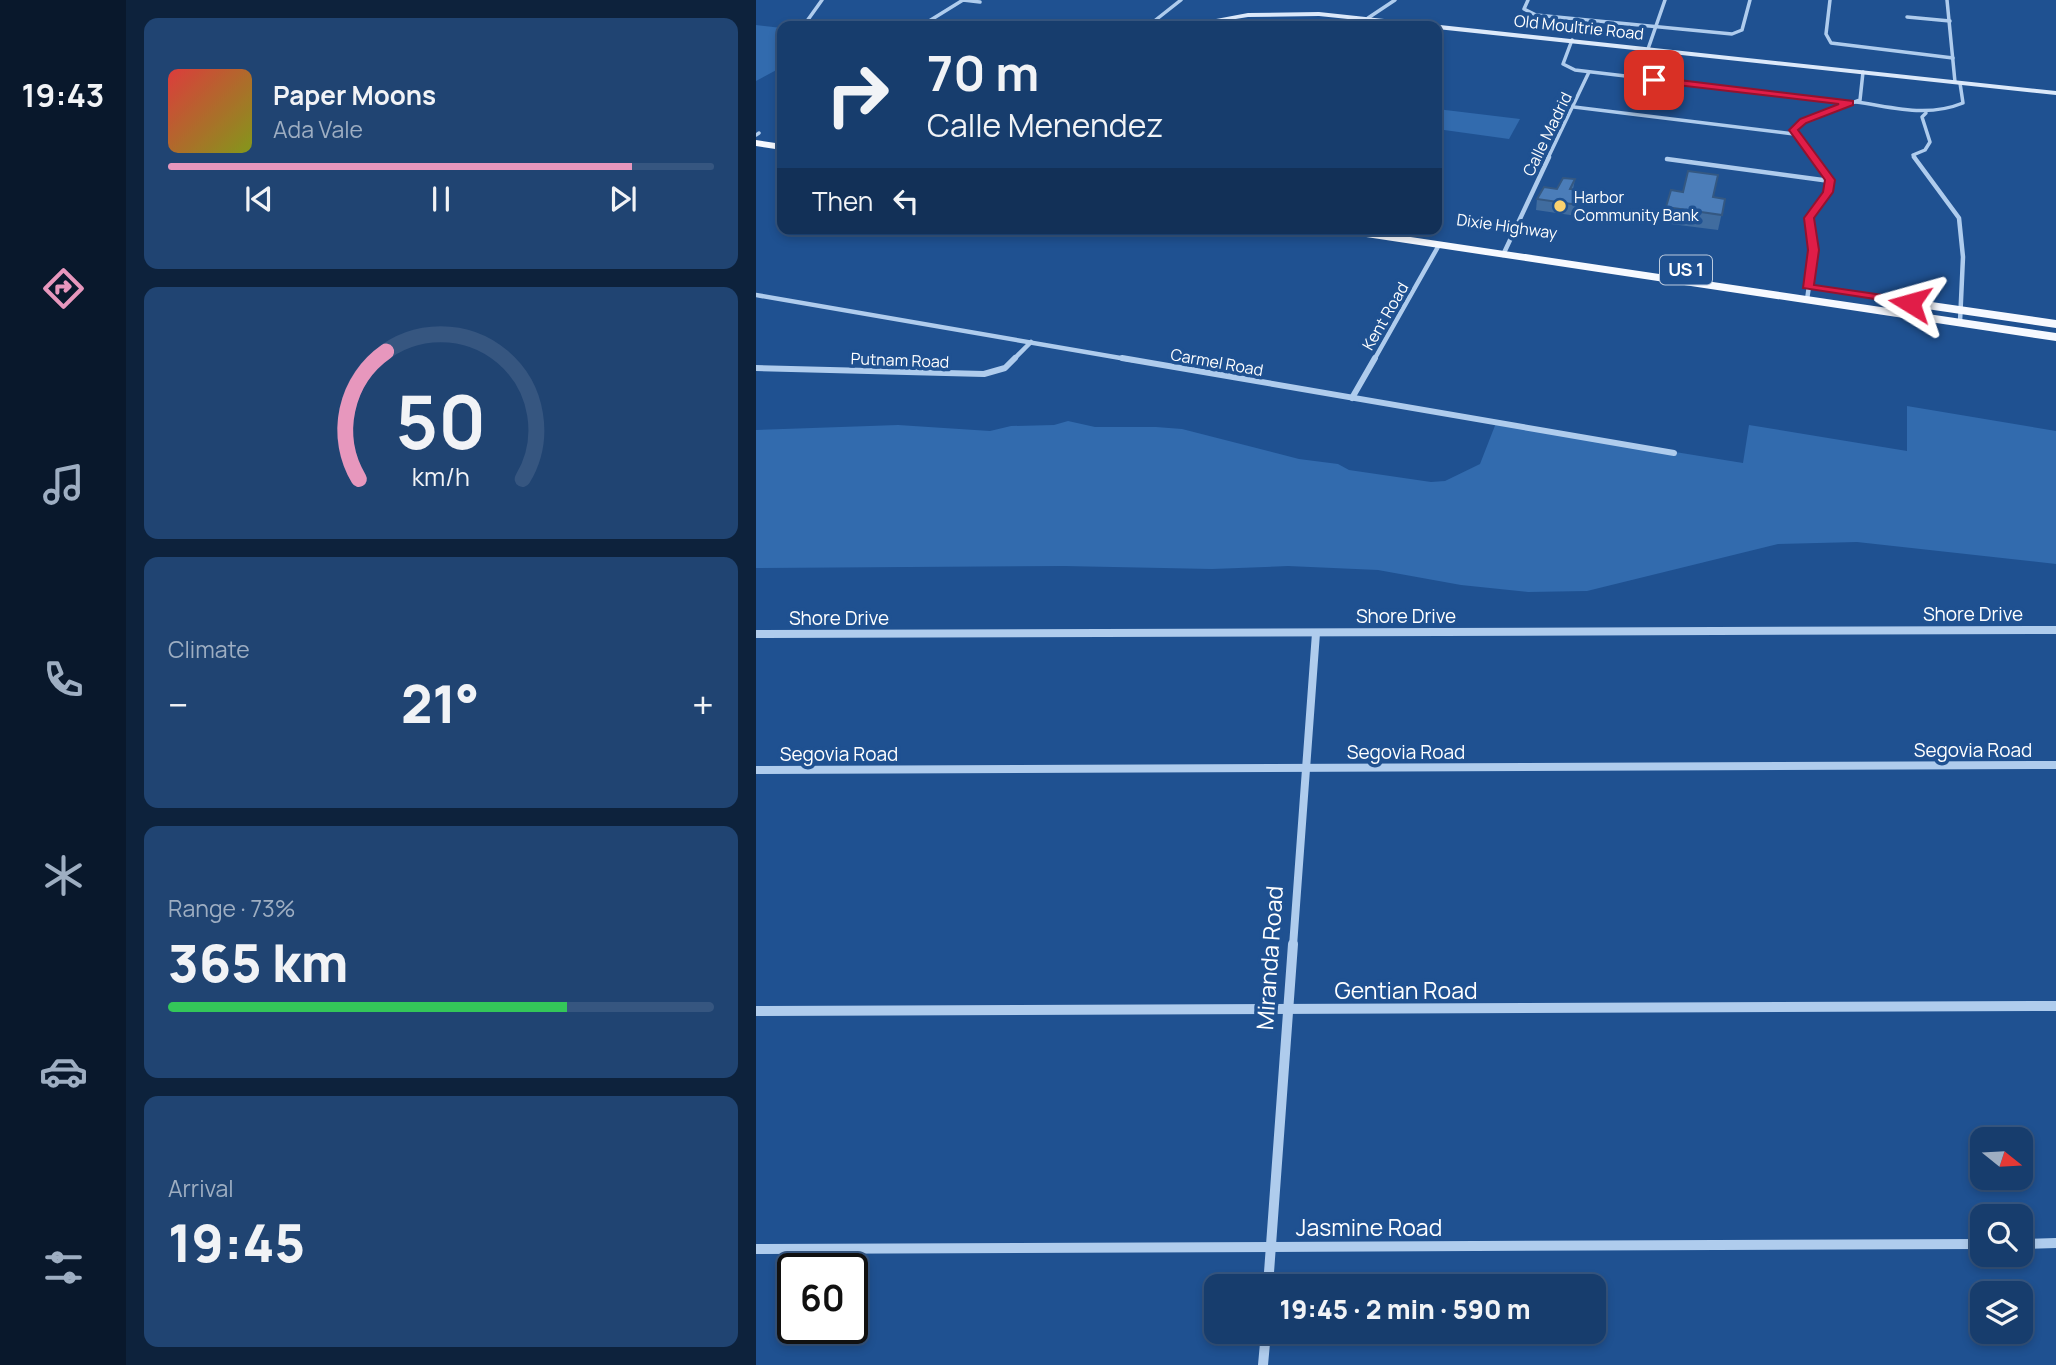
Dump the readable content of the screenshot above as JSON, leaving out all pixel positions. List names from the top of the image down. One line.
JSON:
{"streets":{"main road":["Old Moultrie Road","Dixie Highway","US 1"],"street":["Calle Madrid","Kent Road","Putnam Road","Carmel Road","Shore Drive","Segovia Road","Miranda Road","Gentian Road","Jasmine Road"]},"crossings":[["Old Moultrie Road","Calle Madrid"],["Calle Madrid","Dixie Highway"],["Calle Madrid","US 1"],["Dixie Highway","US 1"],["US 1","Kent Road"],["Kent Road","Carmel Road"],["Putnam Road","Carmel Road"],["Shore Drive","Miranda Road"],["Segovia Road","Miranda Road"],["Miranda Road","Gentian Road"],["Miranda Road","Jasmine Road"]],"places":["Harbor Community Bank"],"north":"right","page":{"tabs":"19:43","turn":["70 m","Calle Menendez"],"song":["Paper Moons","Ada Vale"],"then":"Then","tile":["Climate",["Range · 73%","365 km"],["Arrival","19:45"]],"heat":["−","21°","+"],"limit":"60","trip":"19:45 · 2 min · 590 m","gauge":["50","km/h"]}}
